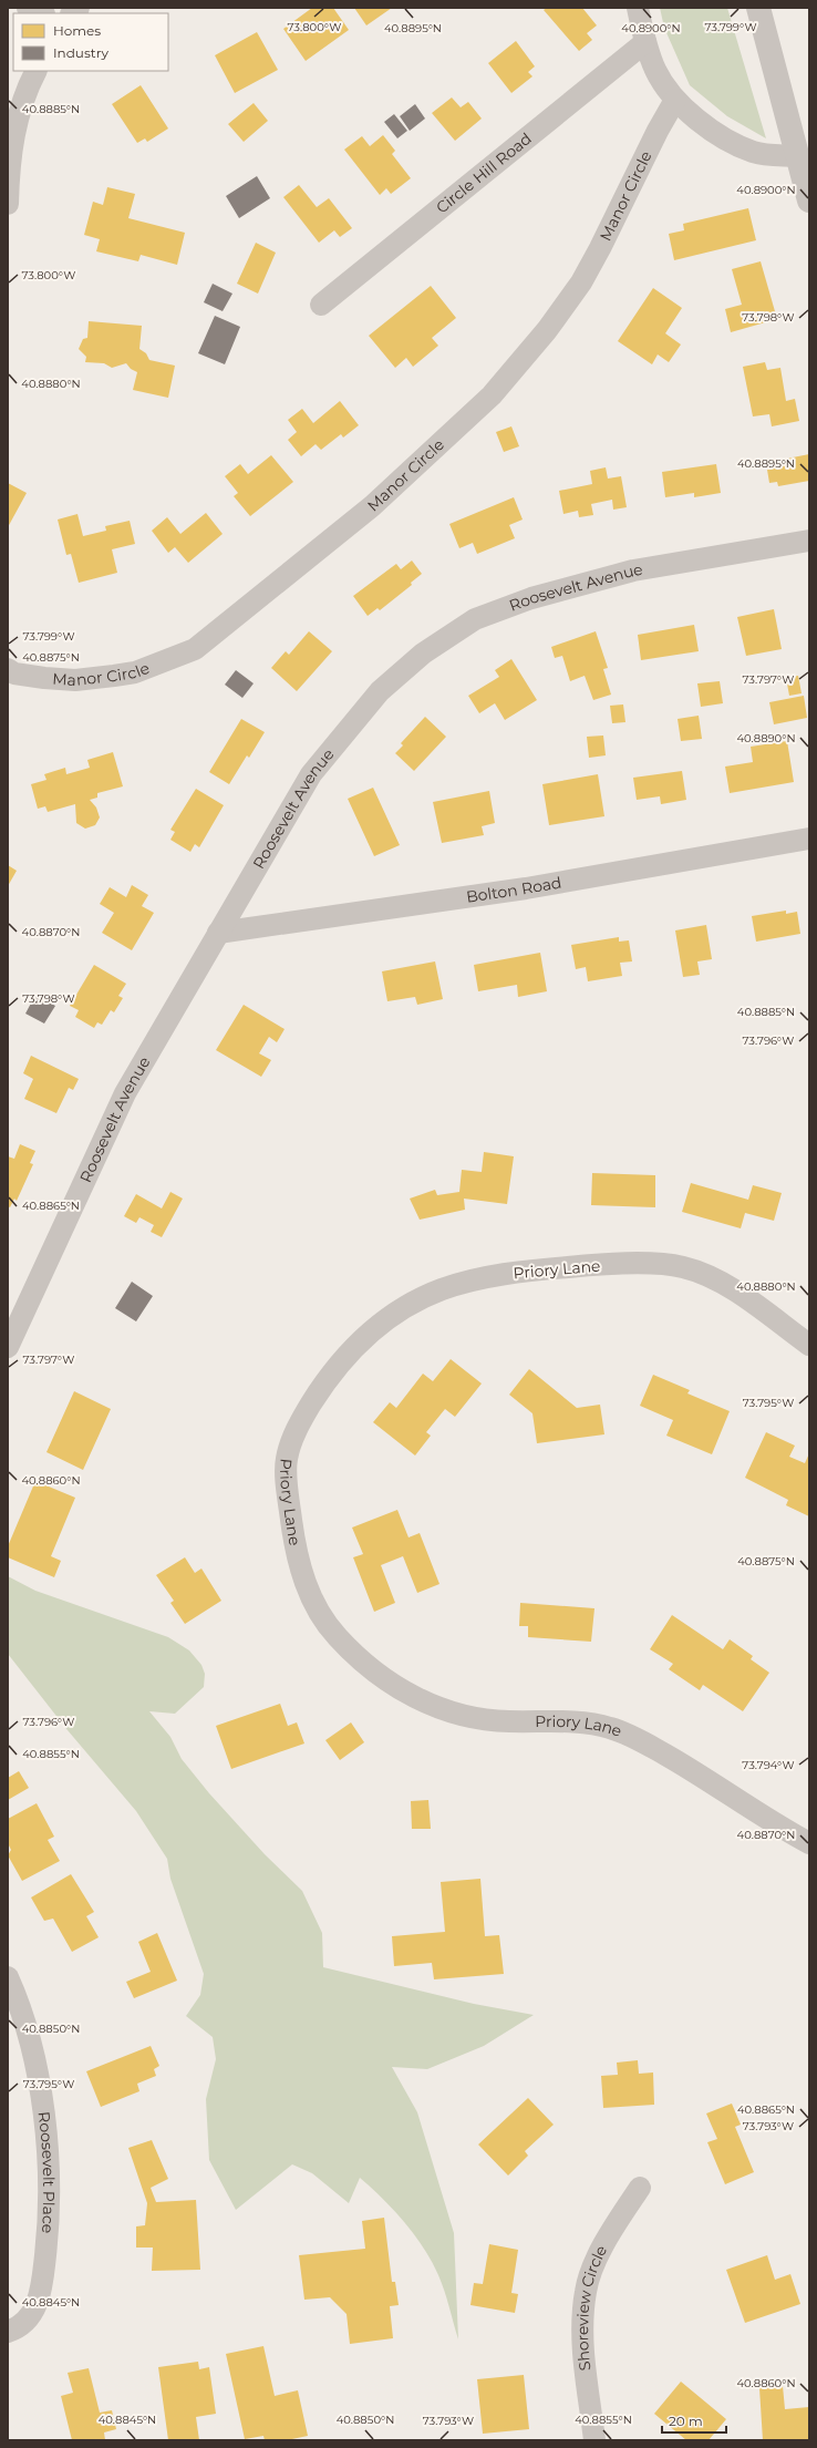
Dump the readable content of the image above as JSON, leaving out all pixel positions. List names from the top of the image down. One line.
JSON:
{"streets":{"street":["Circle Hill Road","Manor Circle","Roosevelt Avenue","Bolton Road","Priory Lane","Roosevelt Place","Shoreview Circle"]},"crossings":[["Roosevelt Avenue","Bolton Road"]],"legend":["Homes","Industry"],"scale_bar":"20 m","coordinates":["73.800°W","73.799°W","40.8895°N","40.8900°N","40.8885°N","73.798°W","40.8880°N","40.8875°N","73.797°W","40.8890°N","40.8870°N","73.796°W","40.8865°N","73.795°W","40.8860°N","40.8855°N","73.794°W","40.8850°N","73.793°W","40.8845°N"]}
